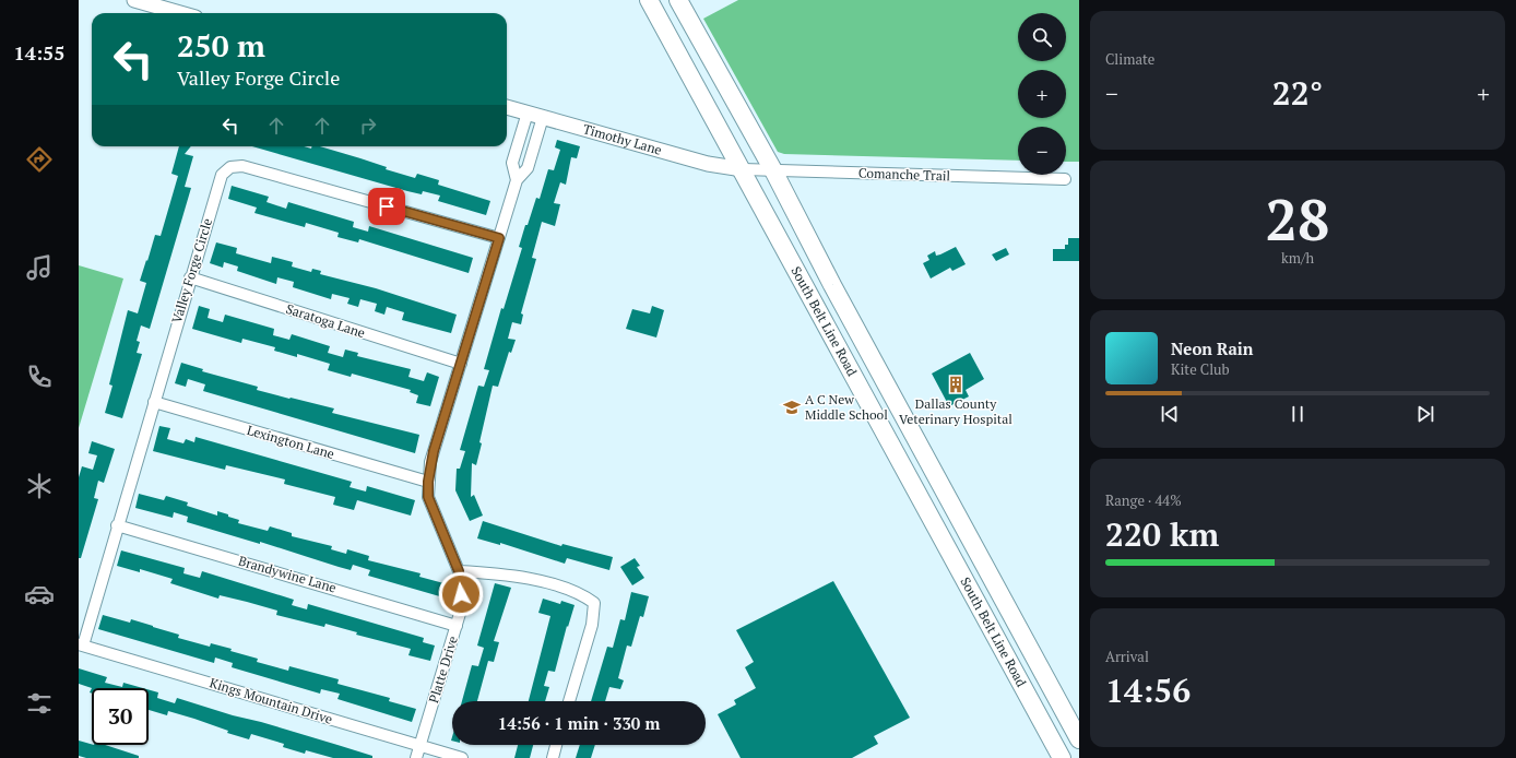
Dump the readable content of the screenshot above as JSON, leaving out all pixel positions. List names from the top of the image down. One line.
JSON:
{"streets":{"main road":["South Belt Line Road"],"street":["Timothy Lane","Comanche Trail","Valley Forge Circle","Saratoga Lane","Lexington Lane","Brandywine Lane","Platte Drive","Kings Mountain Drive"]},"crossings":[["Timothy Lane","Comanche Trail"],["Timothy Lane","South Belt Line Road"],["Timothy Lane","Platte Drive"],["Comanche Trail","South Belt Line Road"],["Valley Forge Circle","Saratoga Lane"],["Valley Forge Circle","Lexington Lane"],["Valley Forge Circle","Brandywine Lane"],["Valley Forge Circle","Platte Drive"],["Valley Forge Circle","Kings Mountain Drive"],["Saratoga Lane","Platte Drive"],["Lexington Lane","Platte Drive"],["Brandywine Lane","Platte Drive"],["Platte Drive","Kings Mountain Drive"]],"places":{"building":["Dallas County Veterinary Hospital"],"school or university":["A C New Middle School"]},"page":{"tabs":"14:55","tile":["Climate",["28","km/h"],["Range · 44%","220 km"],["Arrival","14:56"]],"map_buttons":["+","−"],"turn":["250 m","Valley Forge Circle"],"heat":["−","22°","+"],"song":["Neon Rain","Kite Club"],"limit":"30","trip":"14:56 · 1 min · 330 m"}}
